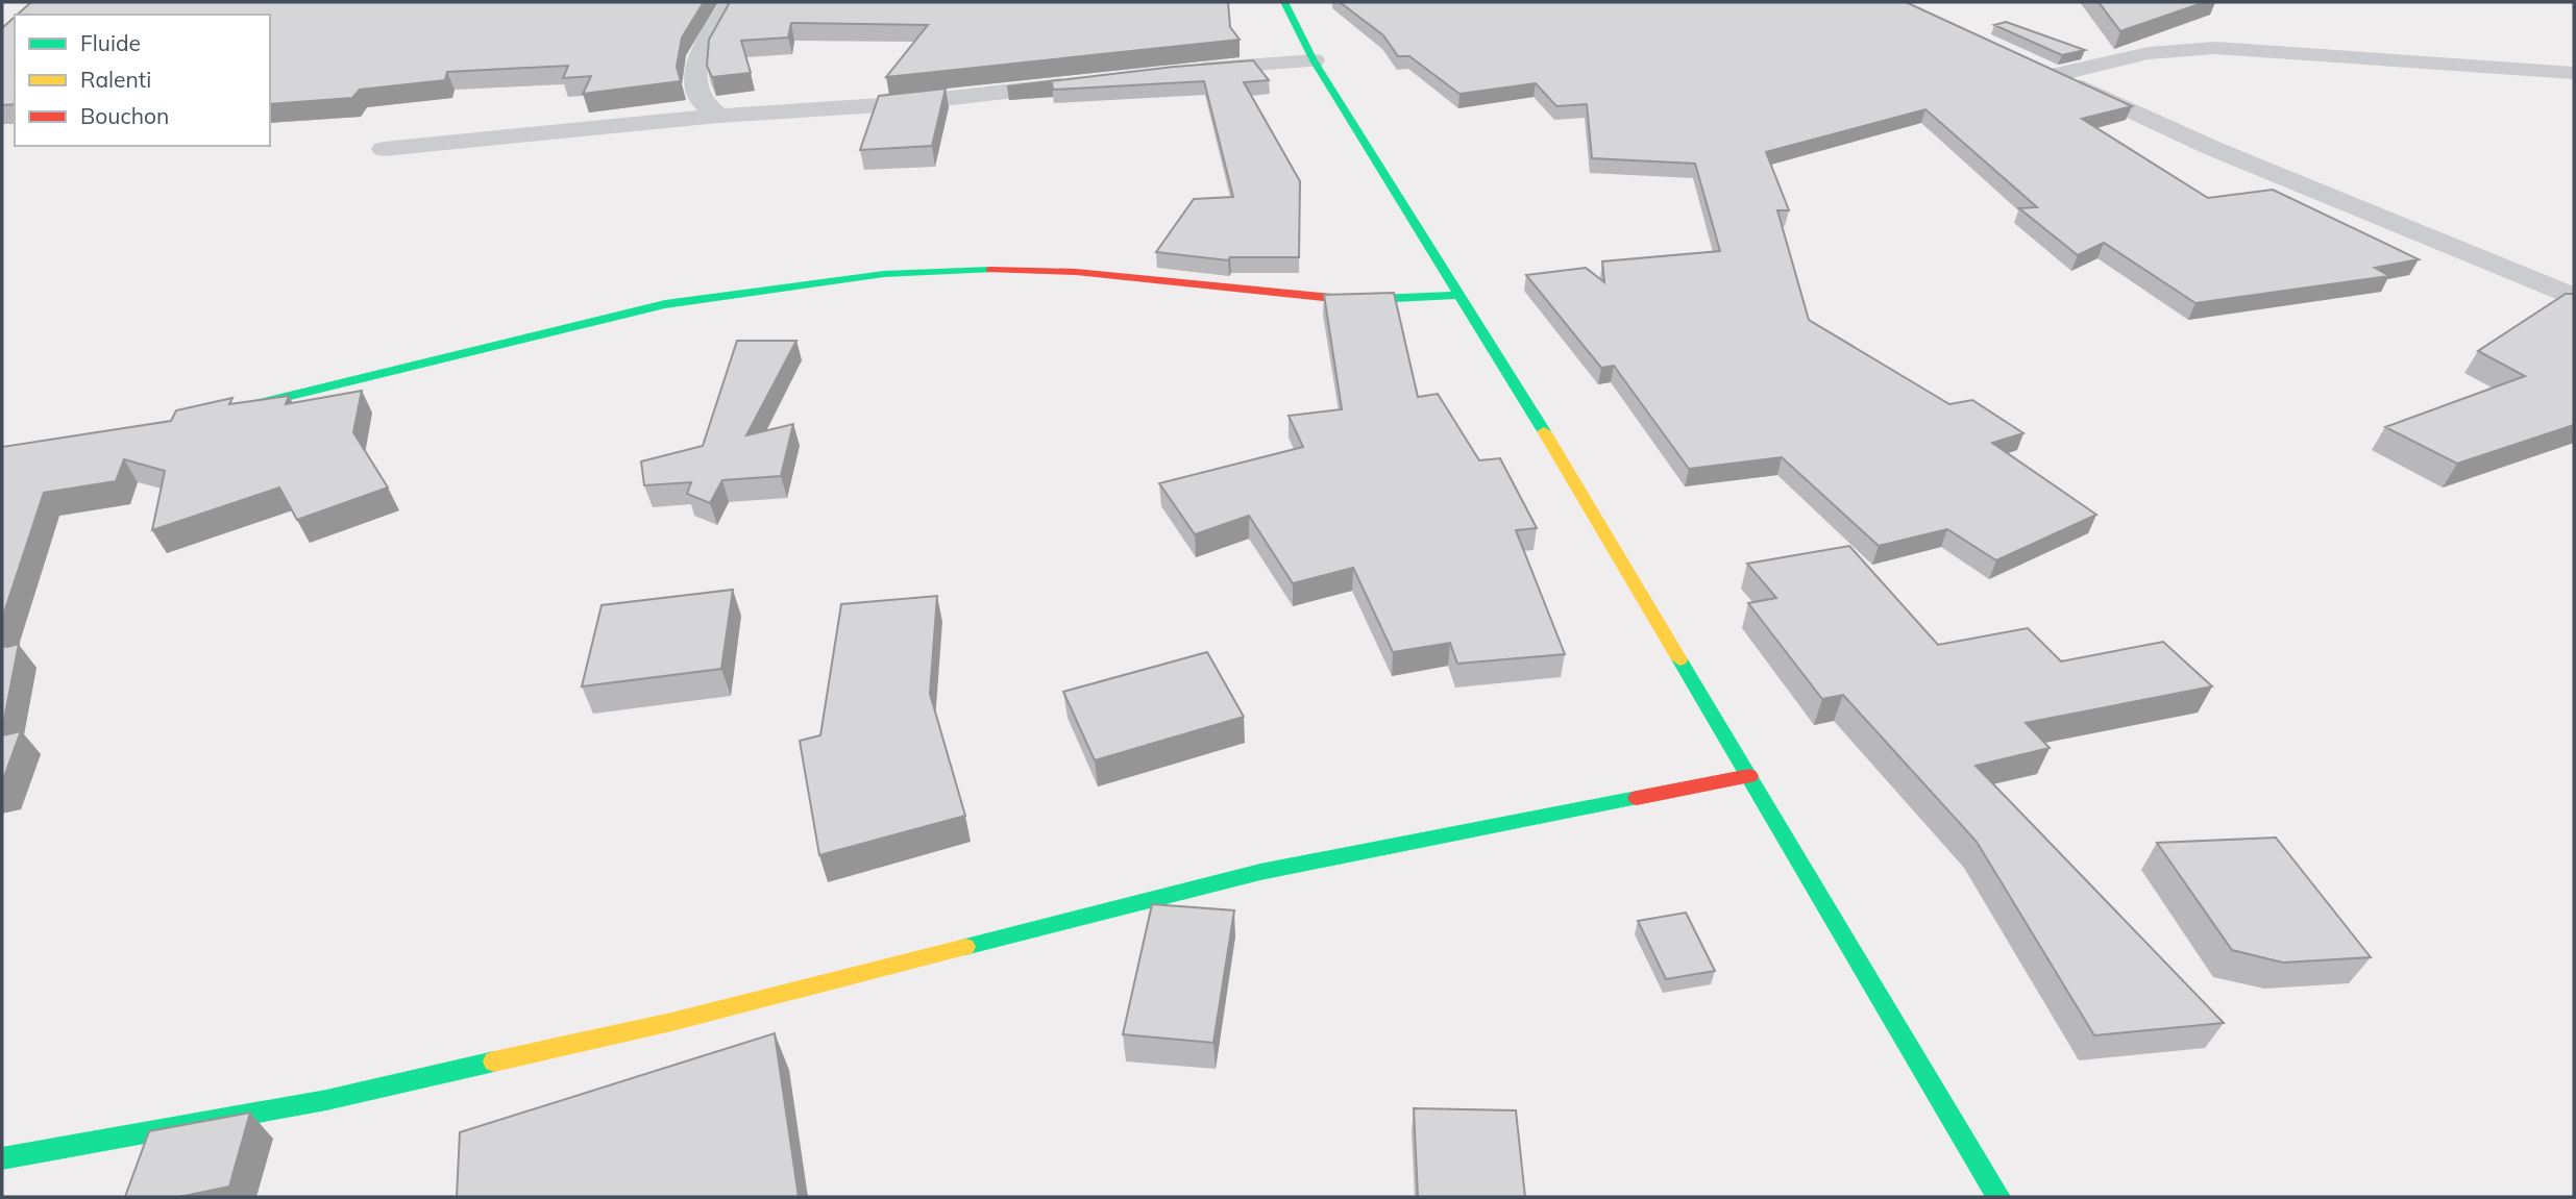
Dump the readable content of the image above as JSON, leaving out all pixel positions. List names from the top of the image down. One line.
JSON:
{"legend":["Fluide","Ralenti","Bouchon"]}
